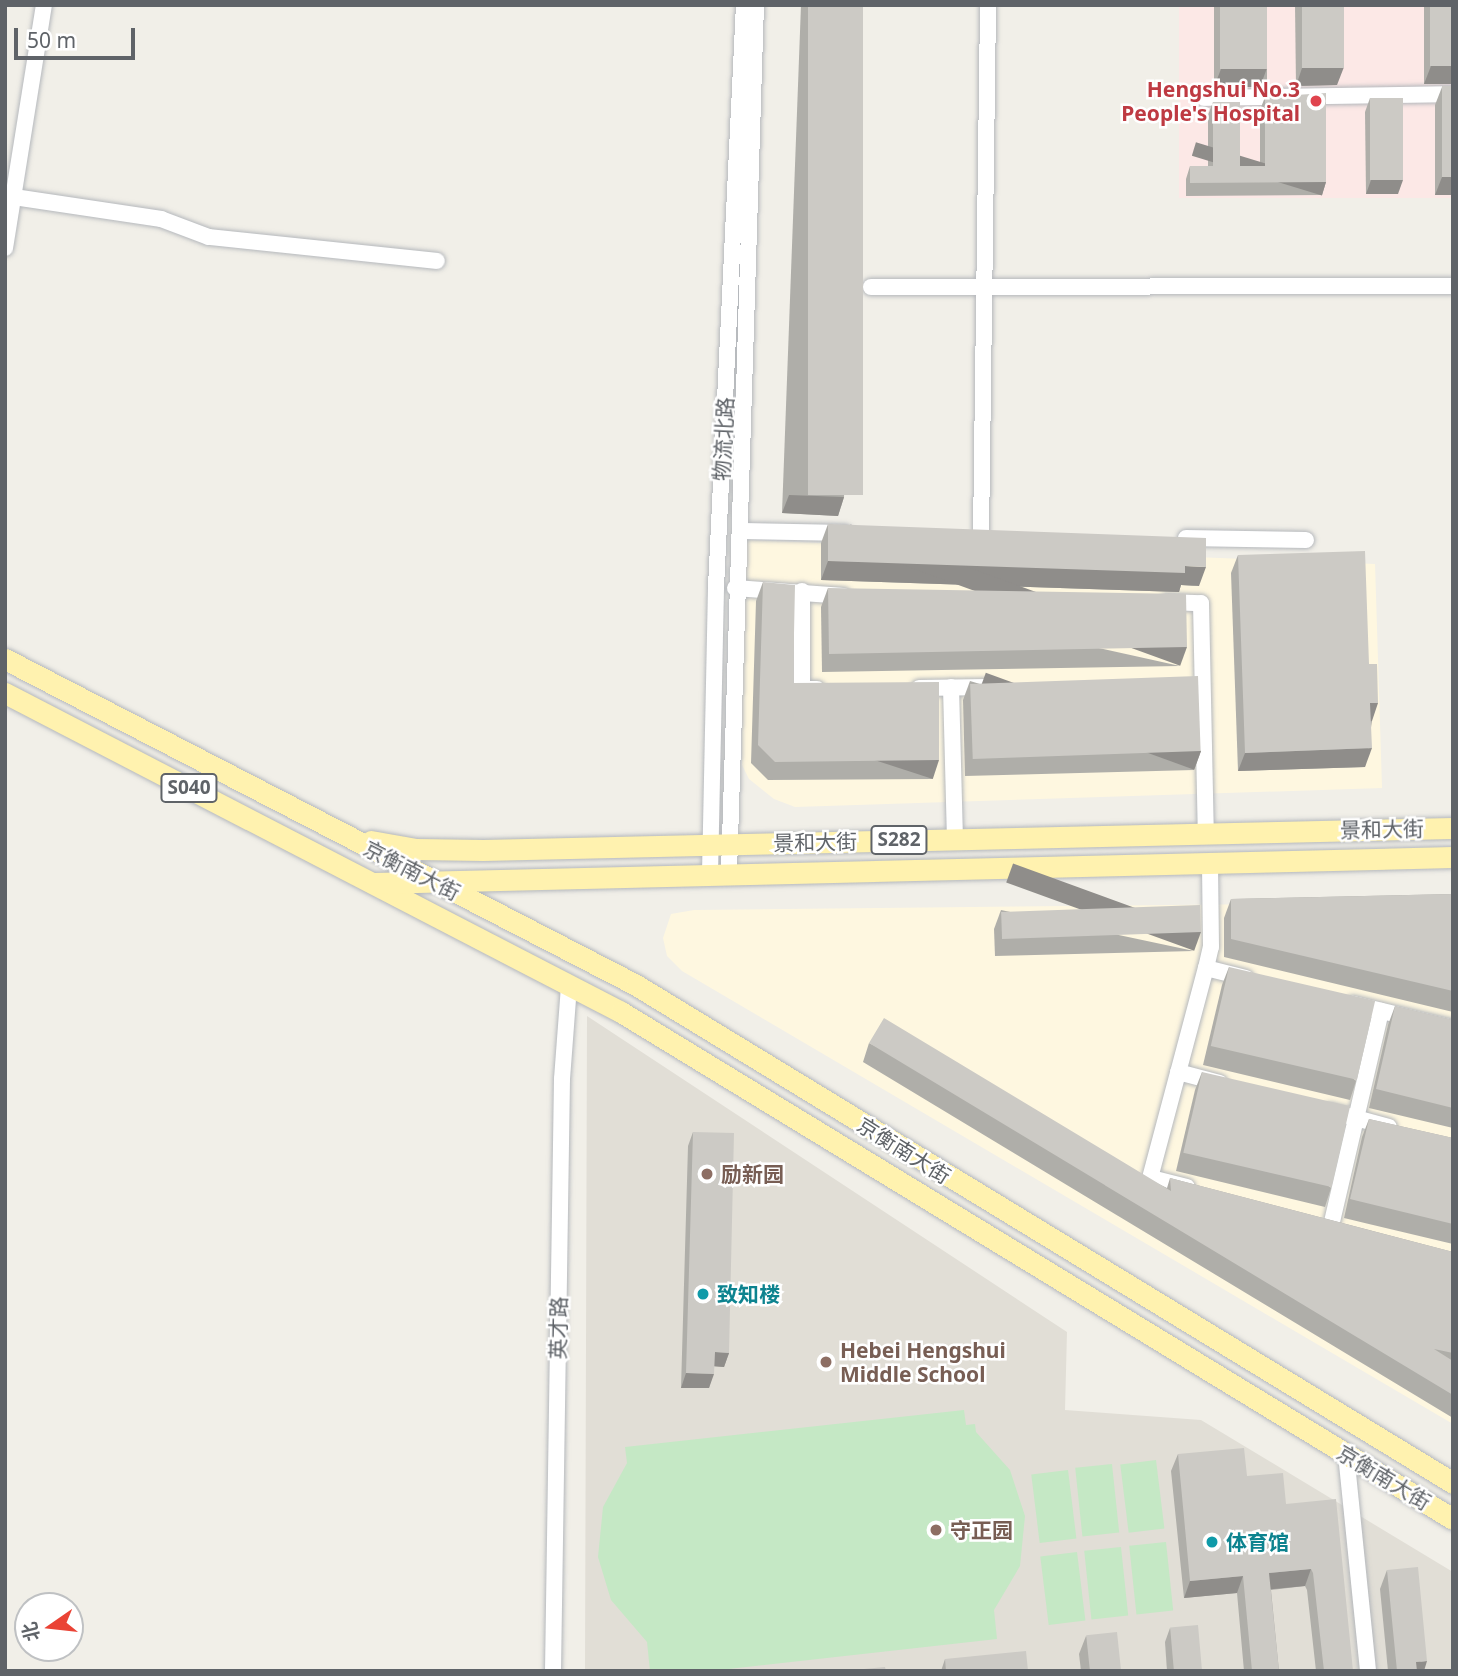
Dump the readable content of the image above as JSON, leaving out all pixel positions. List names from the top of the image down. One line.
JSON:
{"streets":{"main road":["S040","景和大街","S282","京衡南大街"],"street":["物流北路","英才路"]},"crossings":[["物流北路","景和大街"],["S040","景和大街"],["S040","京衡南大街"],["景和大街","京衡南大街"],["京衡南大街","英才路"]],"places":["Hengshui No.3 People's Hospital","励新园","致知楼","Hebei Hengshui Middle School","守正园","体育馆"],"scale_bar":"50 m","north":"left"}
